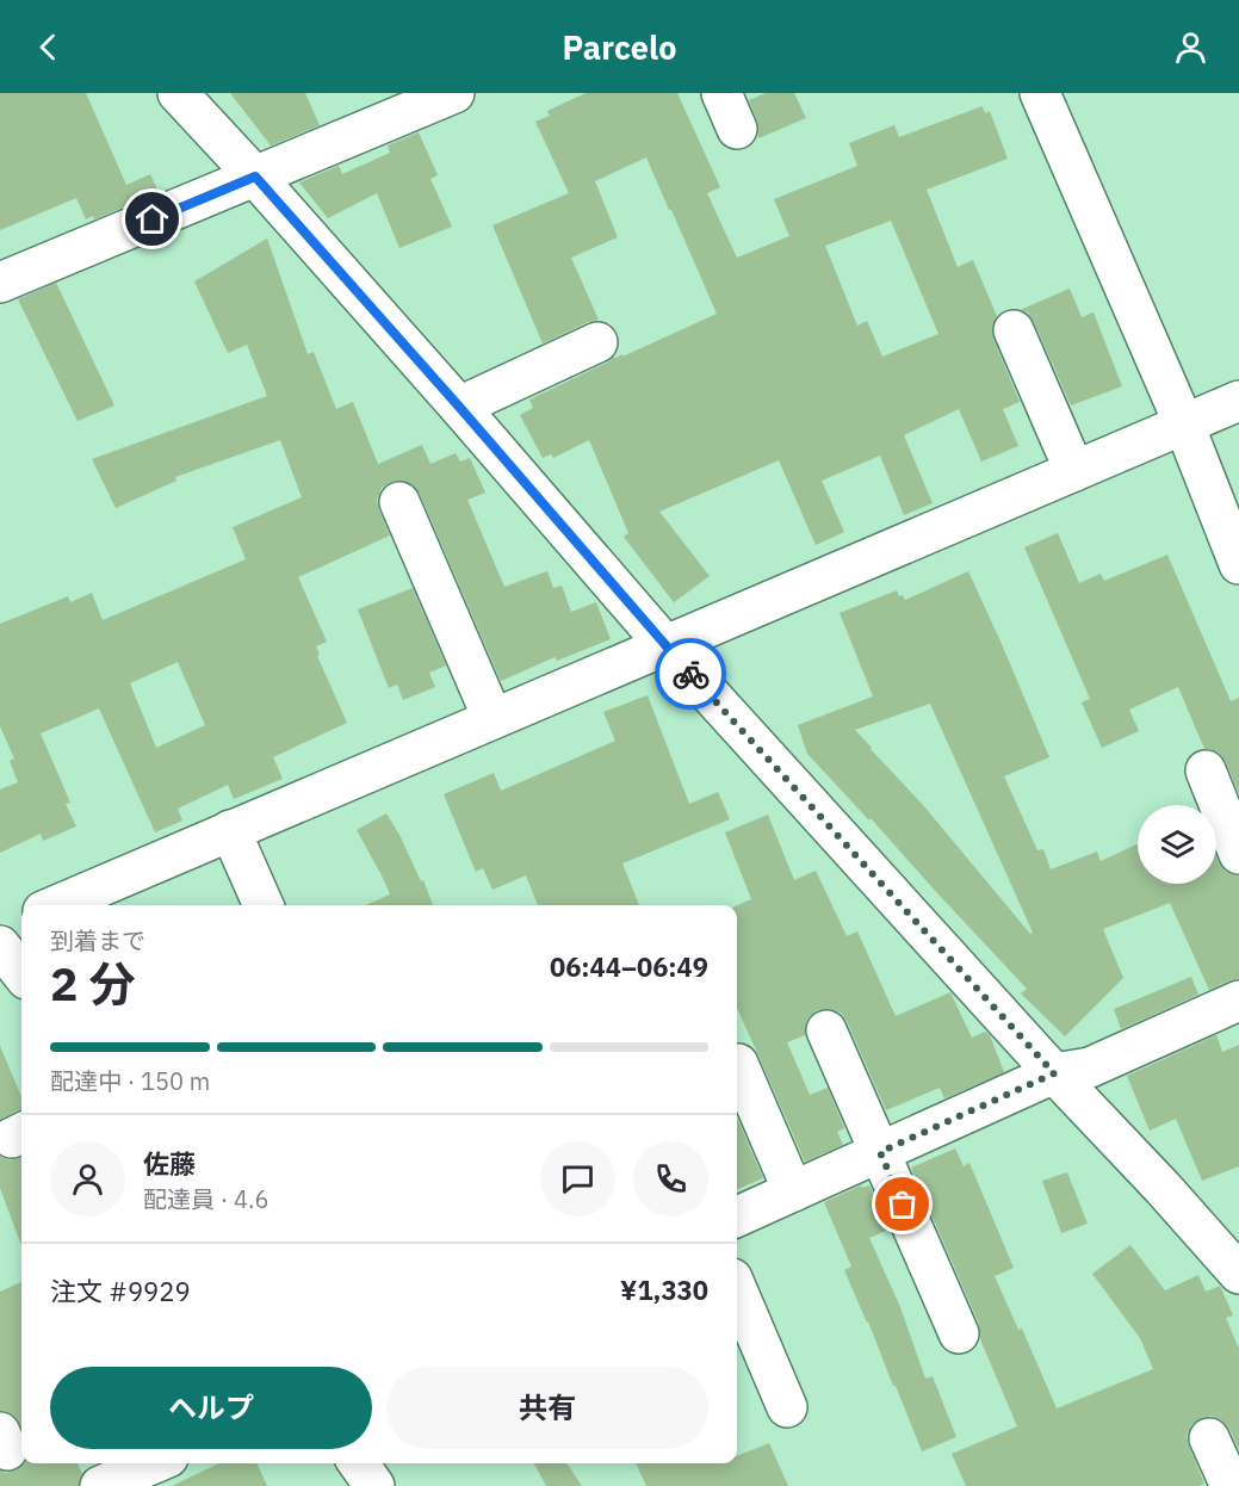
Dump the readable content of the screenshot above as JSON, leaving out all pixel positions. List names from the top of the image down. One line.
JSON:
{"page":{"header":"Parcelo","heading":["2 分","到着まで","06:44–06:49"],"panel":["佐藤","配達員 · 4.6","注文 #9929","¥1,330"],"bar":"配達中 · 150 m","buttons":["ヘルプ","共有"]}}
